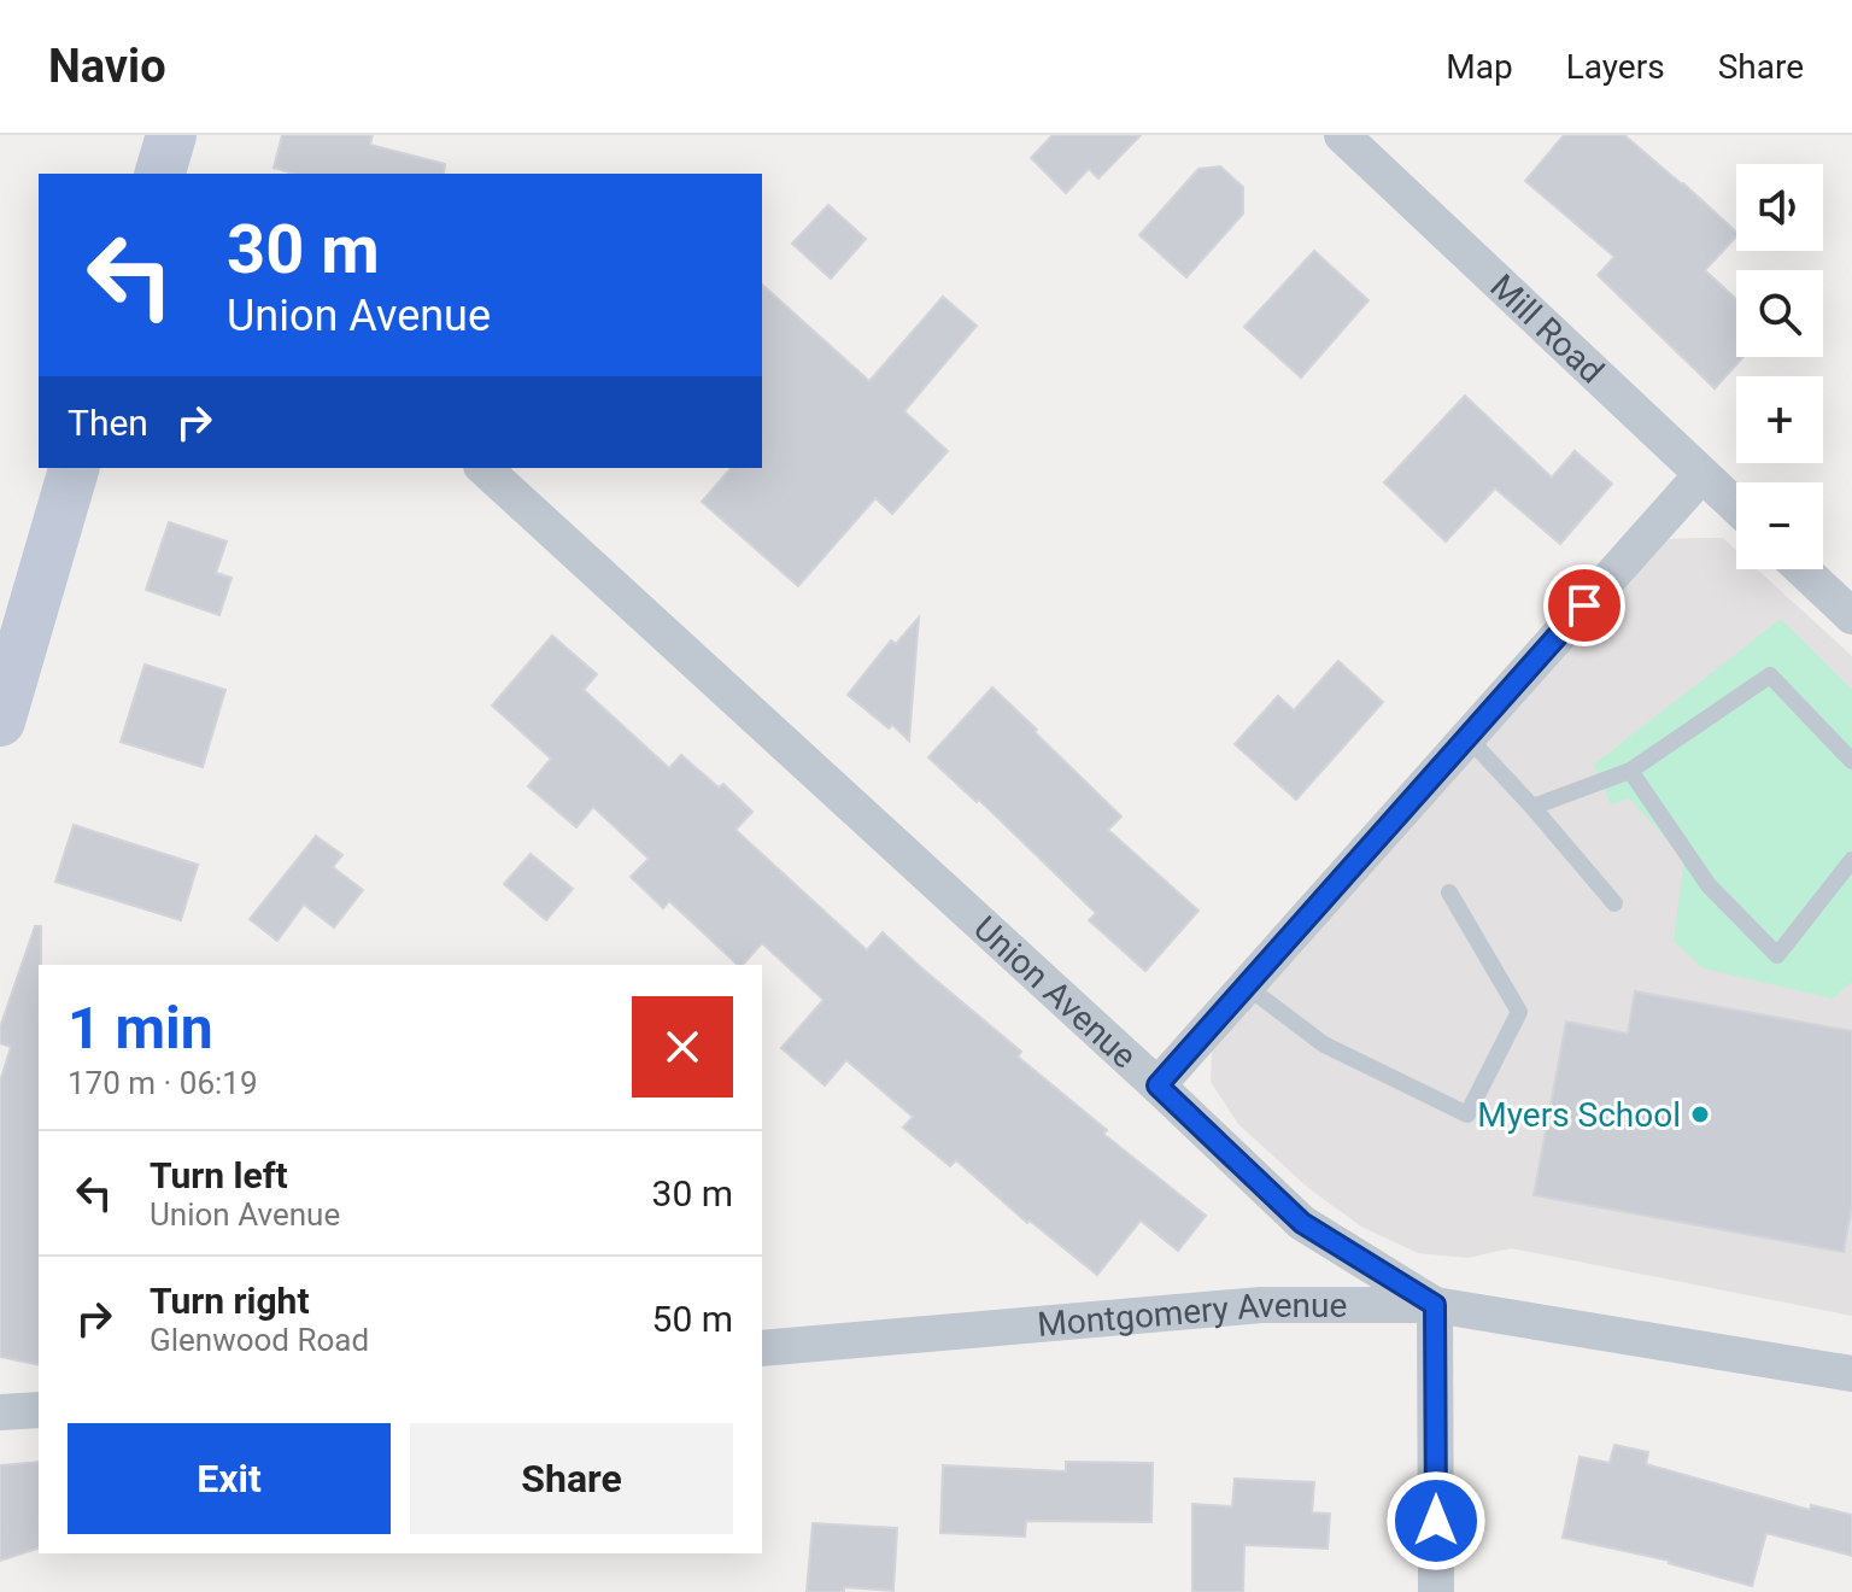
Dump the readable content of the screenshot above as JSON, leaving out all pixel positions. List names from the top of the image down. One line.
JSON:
{"streets":{"street":["Mill Road","Union Avenue","Montgomery Avenue"]},"crossings":[["Union Avenue","Montgomery Avenue"]],"places":["Myers School"],"page":{"header":"Navio","nav":["Map","Layers","Share"],"map_buttons":["+","−"],"turn":["30 m","Union Avenue"],"then":"Then","heading":["1 min","170 m · 06:19"],"list":[{"name":"Turn left","note":"Union Avenue","value":"30 m"},{"name":"Turn right","note":"Glenwood Road","value":"50 m"}],"buttons":["Exit","Share"]}}
